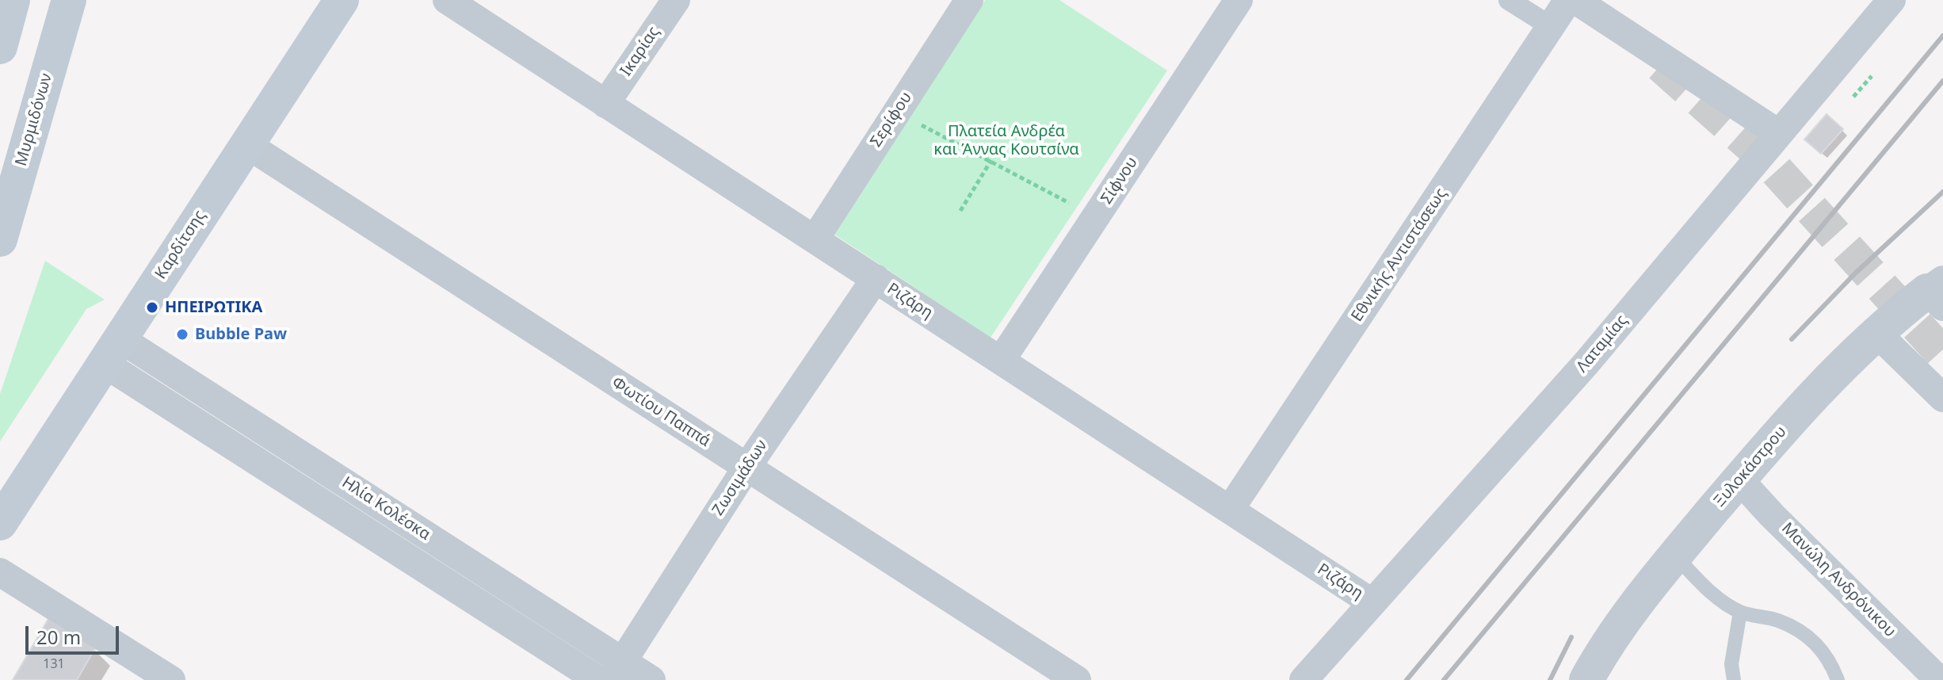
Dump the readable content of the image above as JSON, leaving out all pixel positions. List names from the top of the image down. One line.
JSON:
{"streets":{"main road":["Μυρμιδόνων","Καρδίτσης"],"street":["Ικαρίας","Σερίφου","Σίφνου","Εθνικής Αντιστάσεως","Ριζάρη","Λαταμίας","Φωτίου Παππά","Ξυλοκάστρου","Ζωσιμάδων","Ηλία Κολέσκα","Μανώλη Ανδρόνικου"]},"crossings":[["Ικαρίας","Ριζάρη"],["Σερίφου","Ριζάρη"],["Σίφνου","Ριζάρη"],["Καρδίτσης","Φωτίου Παππά"],["Καρδίτσης","Ηλία Κολέσκα"],["Εθνικής Αντιστάσεως","Ριζάρη"],["Ριζάρη","Λαταμίας"],["Ριζάρη","Ζωσιμάδων"],["Φωτίου Παππά","Ζωσιμάδων"],["Ξυλοκάστρου","Μανώλη Ανδρόνικου"],["Ζωσιμάδων","Ηλία Κολέσκα"]],"parks":["Πλατεία Ανδρέα και Άννας Κουτσίνα"],"places":["ΗΠΕΙΡΩΤΙΚΑ","Bubble Paw"],"house_numbers":["131"],"scale_bar":"20 m"}
